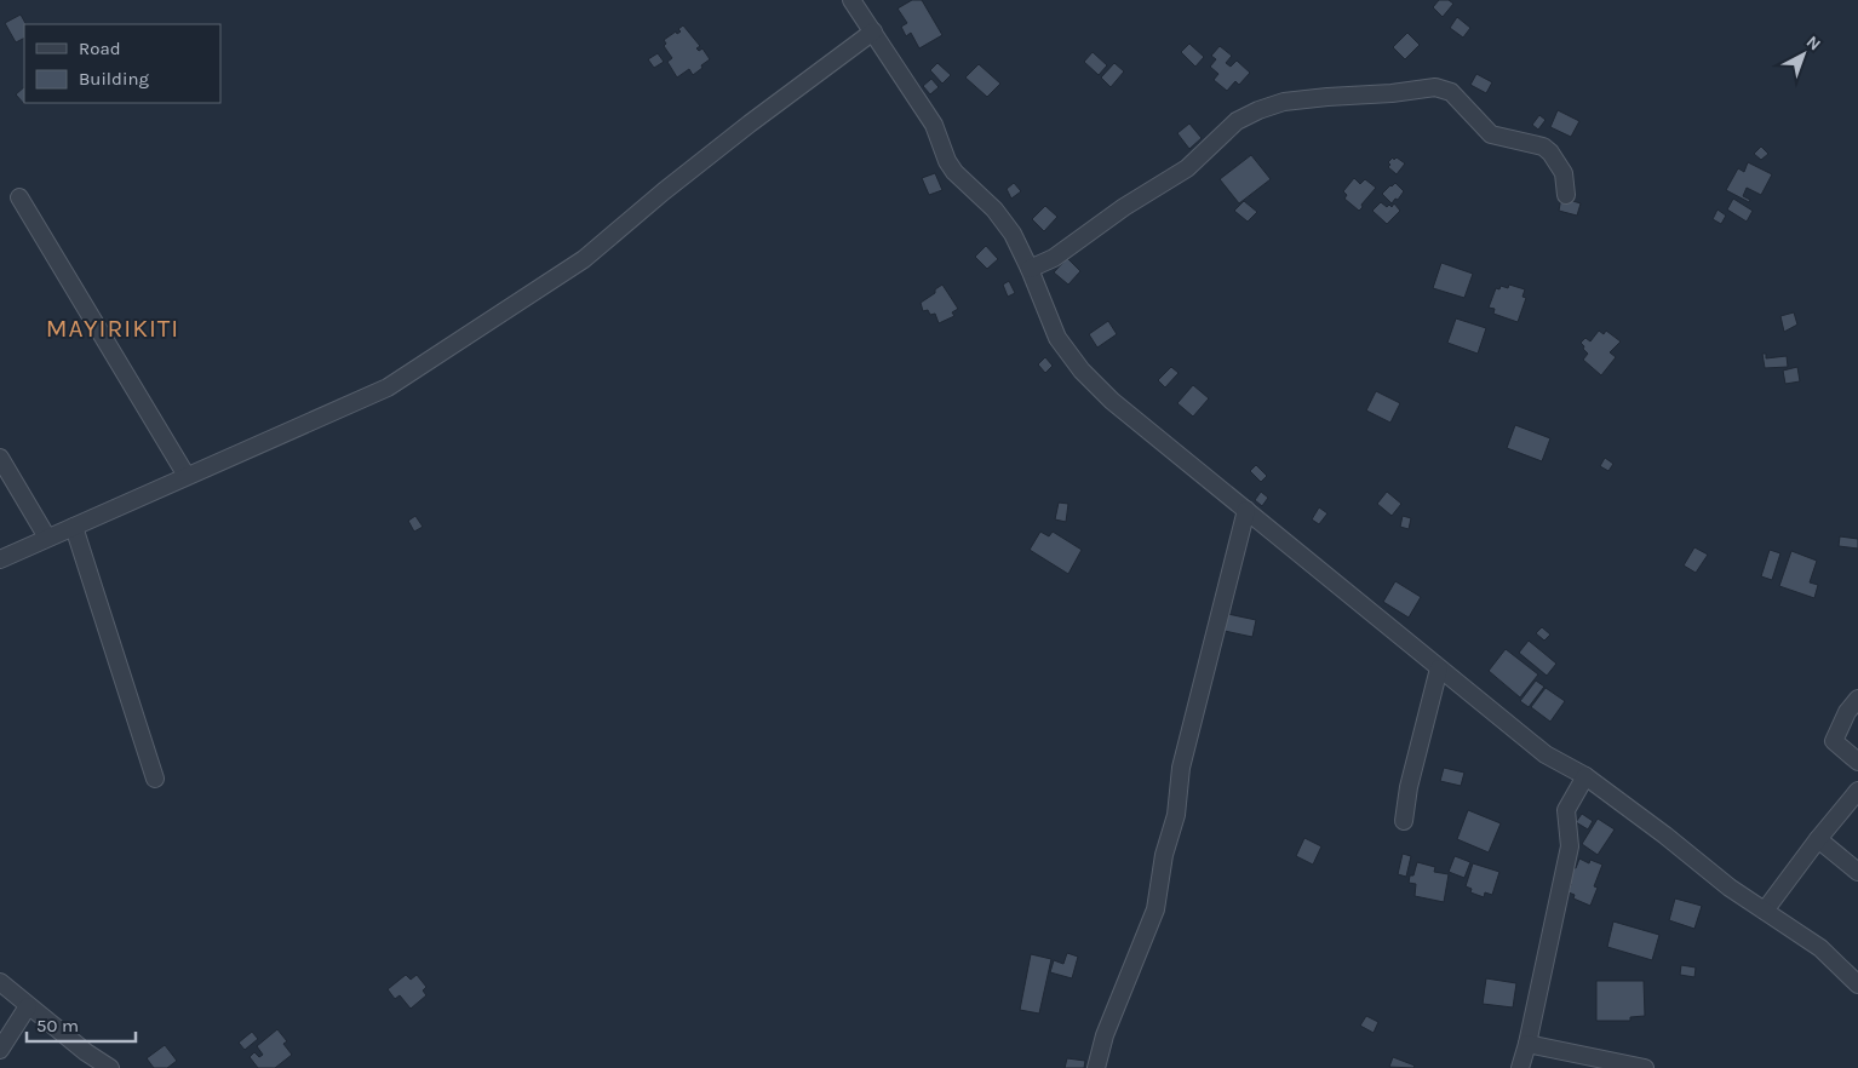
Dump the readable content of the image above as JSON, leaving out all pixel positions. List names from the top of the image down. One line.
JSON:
{"districts":["MAYIRIKITI"],"legend":["Road","Building"],"scale_bar":"50 m","north":"top right"}
